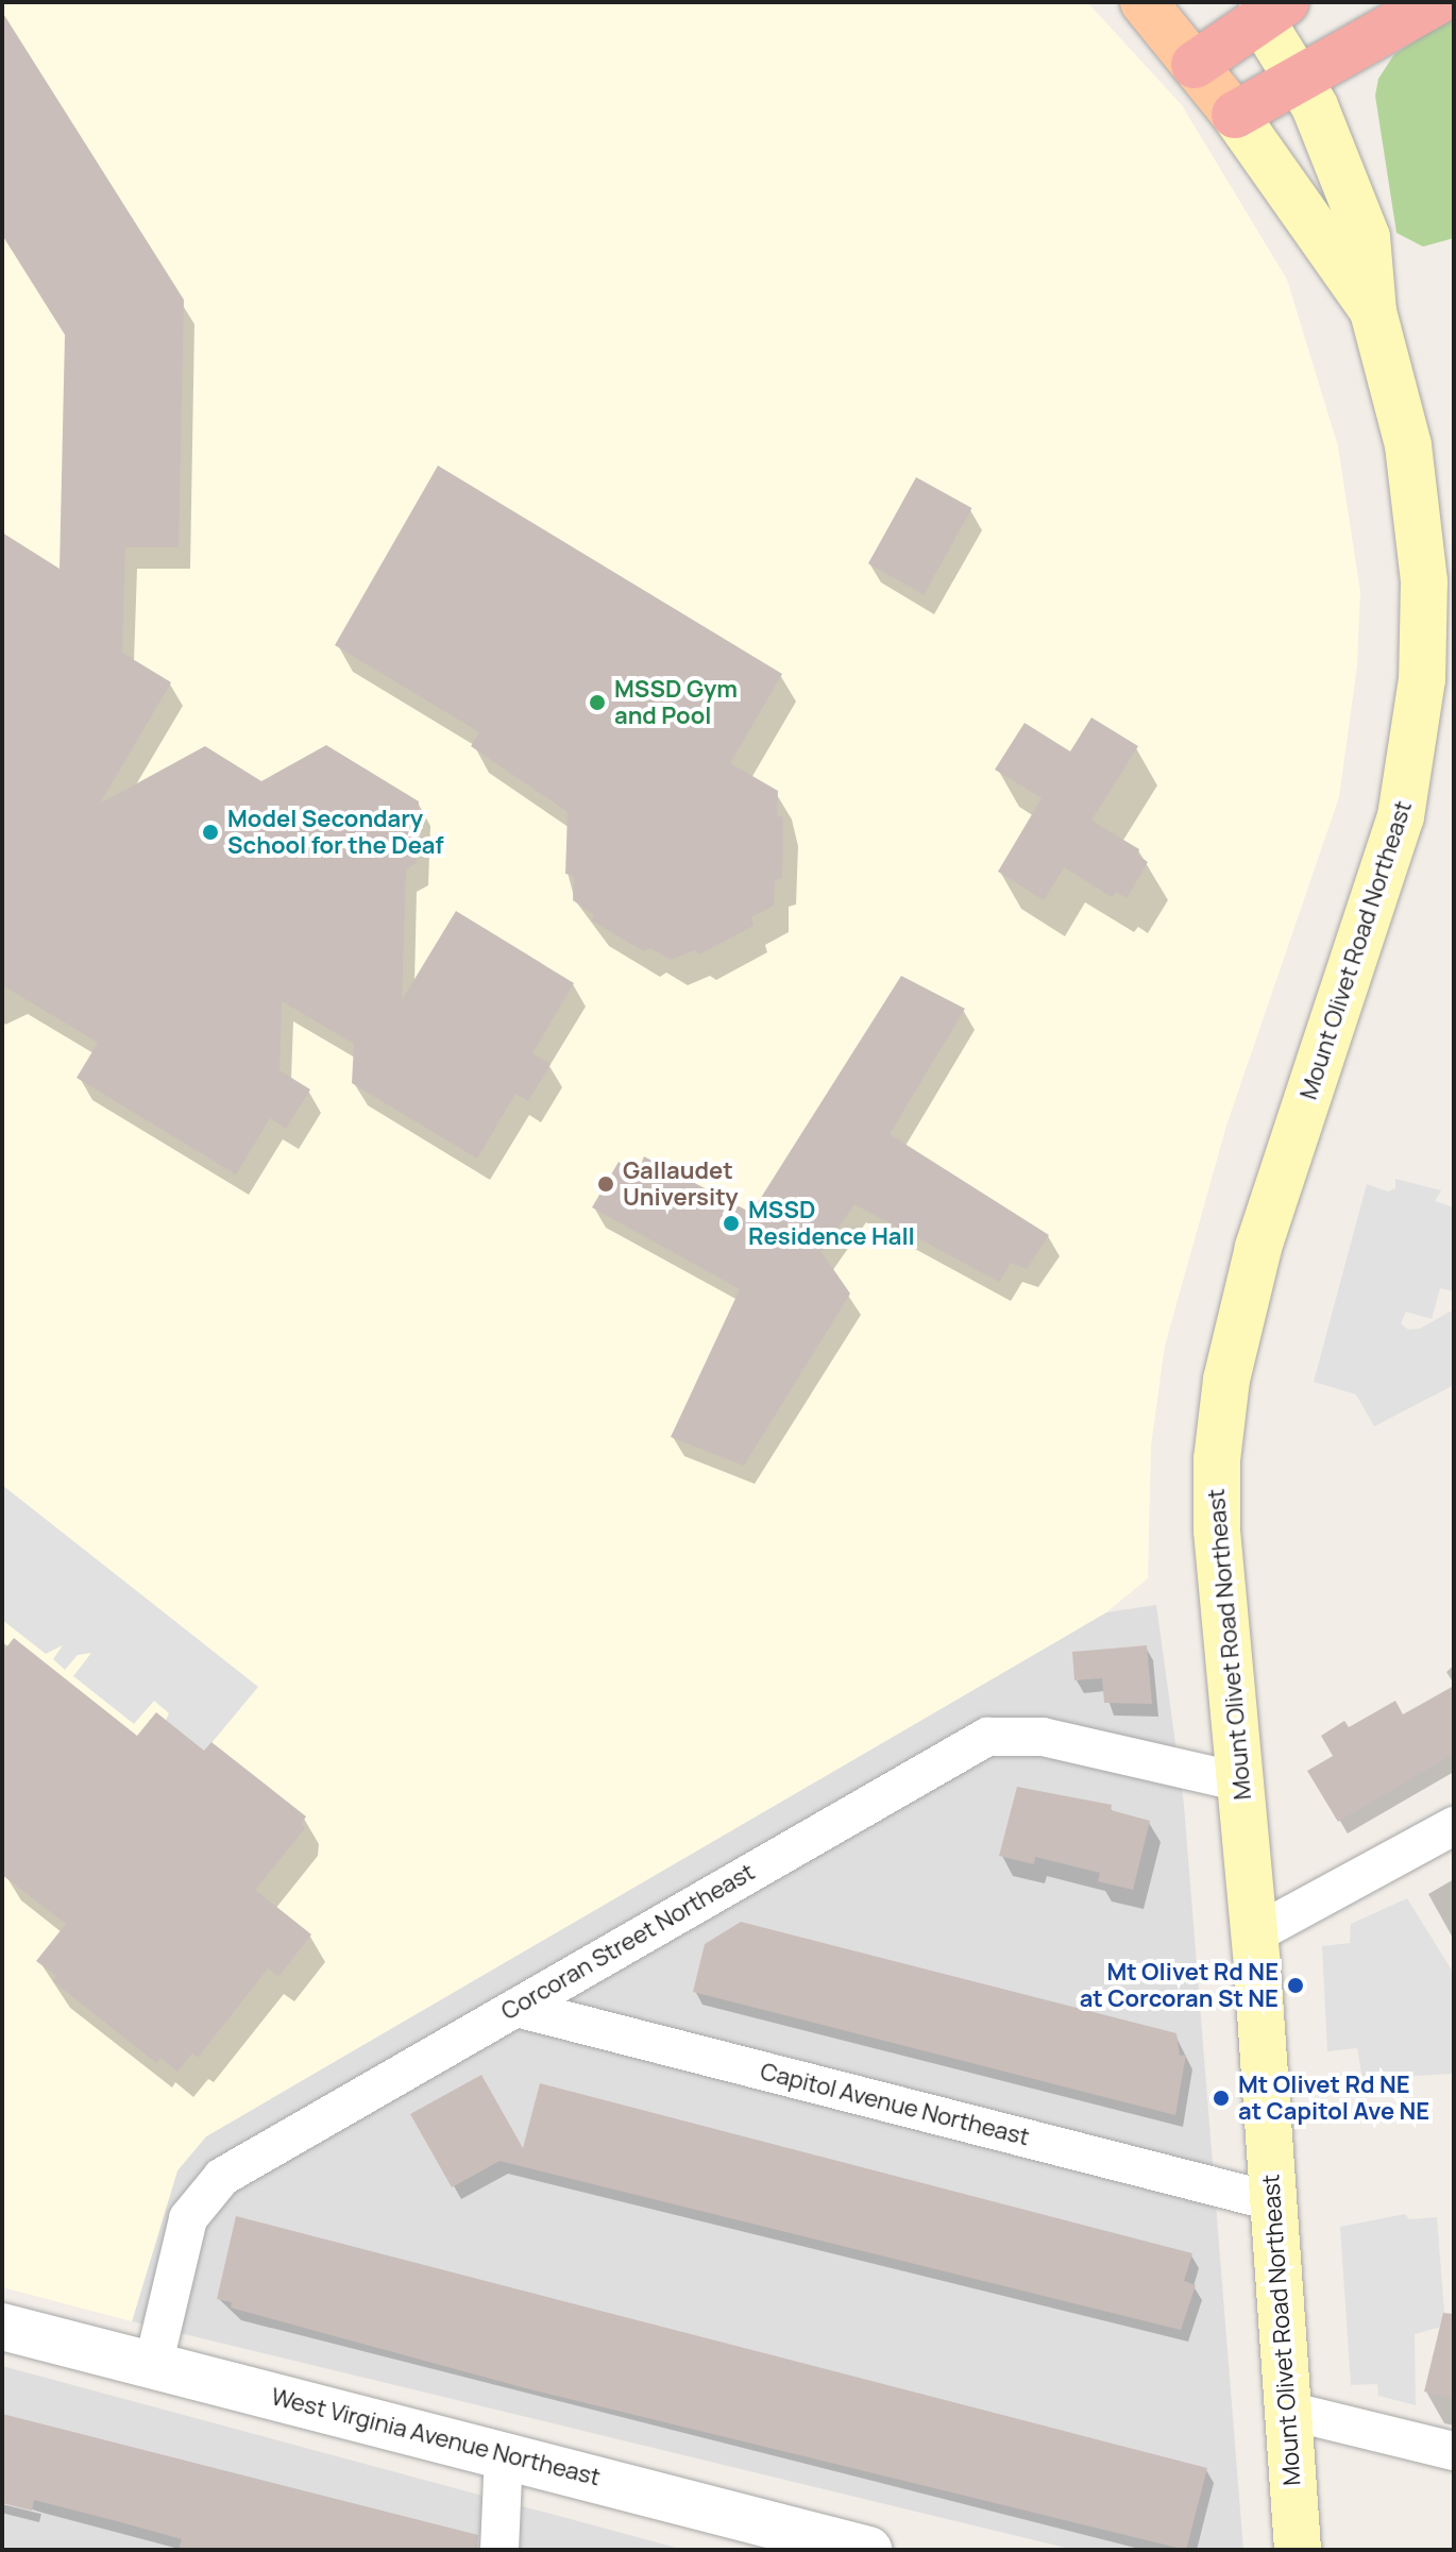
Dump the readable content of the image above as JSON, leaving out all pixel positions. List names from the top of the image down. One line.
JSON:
{"streets":{"main road":["Mount Olivet Road Northeast"],"street":["Corcoran Street Northeast","Capitol Avenue Northeast","West Virginia Avenue Northeast"]},"crossings":[["Mount Olivet Road Northeast","Corcoran Street Northeast"],["Mount Olivet Road Northeast","Capitol Avenue Northeast"],["Corcoran Street Northeast","Capitol Avenue Northeast"],["Corcoran Street Northeast","West Virginia Avenue Northeast"]],"places":["MSSD Gym and Pool","Model Secondary School for the Deaf","Gallaudet University","MSSD Residence Hall","Mt Olivet Rd NE at Corcoran St NE","Mt Olivet Rd NE at Capitol Ave NE"]}
